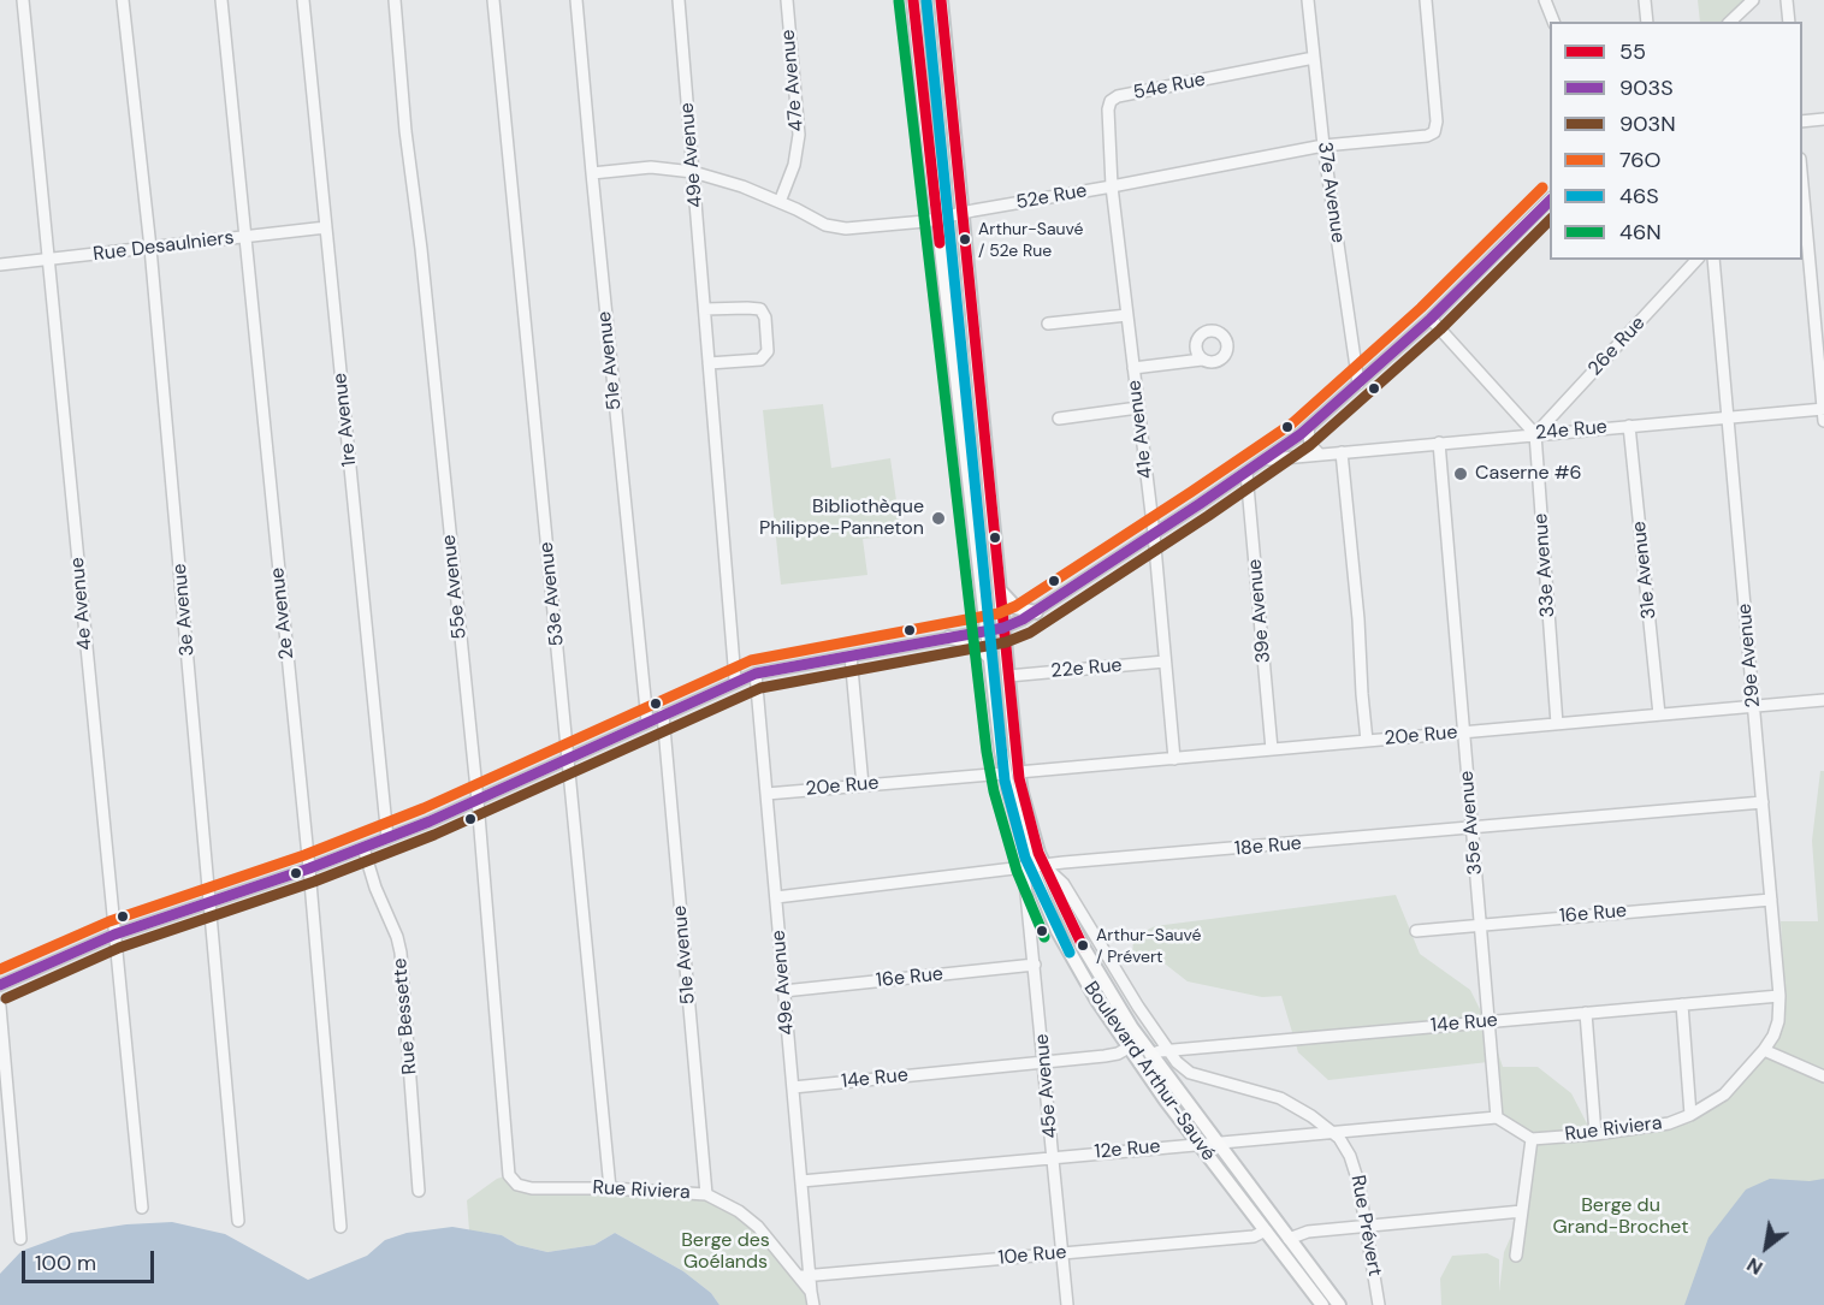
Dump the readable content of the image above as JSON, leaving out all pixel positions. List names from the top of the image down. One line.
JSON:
{"streets":{"main road":["Boulevard Arthur-Sauvé"],"street":["47e Avenue","54e Rue","49e Avenue","37e Avenue","52e Rue","Rue Desaulniers","26e Rue","51e Avenue","1re Avenue","41e Avenue","24e Rue","33e Avenue","31e Avenue","55e Avenue","53e Avenue","4e Avenue","3e Avenue","39e Avenue","2e Avenue","29e Avenue","22e Rue","20e Rue","35e Avenue","18e Rue","16e Rue","Rue Bessette","14e Rue","45e Avenue","Rue Riviera","12e Rue","Rue Prévert","10e Rue"]},"crossings":[["47e Avenue","52e Rue"],["54e Rue","37e Avenue"],["54e Rue","52e Rue"],["54e Rue","41e Avenue"],["49e Avenue","52e Rue"],["49e Avenue","20e Rue"],["49e Avenue","18e Rue"],["49e Avenue","16e Rue"],["49e Avenue","14e Rue"],["49e Avenue","Rue Riviera"],["49e Avenue","12e Rue"],["49e Avenue","10e Rue"],["37e Avenue","52e Rue"],["52e Rue","51e Avenue"],["52e Rue","41e Avenue"],["52e Rue","Boulevard Arthur-Sauvé"],["Rue Desaulniers","1re Avenue"],["Rue Desaulniers","4e Avenue"],["Rue Desaulniers","3e Avenue"],["Rue Desaulniers","2e Avenue"],["26e Rue","24e Rue"],["26e Rue","33e Avenue"],["51e Avenue","Rue Riviera"],["41e Avenue","22e Rue"],["41e Avenue","20e Rue"],["24e Rue","33e Avenue"],["24e Rue","31e Avenue"],["24e Rue","29e Avenue"],["24e Rue","35e Avenue"],["33e Avenue","20e Rue"],["31e Avenue","20e Rue"],["55e Avenue","Rue Riviera"],["53e Avenue","Rue Riviera"],["39e Avenue","20e Rue"],["29e Avenue","20e Rue"],["29e Avenue","18e Rue"],["29e Avenue","16e Rue"],["29e Avenue","14e Rue"],["29e Avenue","Rue Riviera"],["22e Rue","Boulevard Arthur-Sauvé"],["20e Rue","35e Avenue"],["20e Rue","Boulevard Arthur-Sauvé"],["35e Avenue","18e Rue"],["35e Avenue","16e Rue"],["35e Avenue","14e Rue"],["35e Avenue","12e Rue"],["18e Rue","Boulevard Arthur-Sauvé"],["18e Rue","45e Avenue"],["18e Rue","Rue Prévert"],["16e Rue","45e Avenue"],["14e Rue","Boulevard Arthur-Sauvé"],["14e Rue","45e Avenue"],["14e Rue","Rue Prévert"],["Boulevard Arthur-Sauvé","45e Avenue"],["Boulevard Arthur-Sauvé","12e Rue"],["Boulevard Arthur-Sauvé","Rue Prévert"],["Boulevard Arthur-Sauvé","10e Rue"],["45e Avenue","12e Rue"],["45e Avenue","10e Rue"],["Rue Riviera","10e Rue"],["12e Rue","Rue Prévert"]],"parks":["Berge du Grand-Brochet","Berge des Goélands"],"places":["Arthur-Sauvé / 52e Rue","Caserne #6","Bibliothèque Philippe-Panneton","Arthur-Sauvé / Prévert"],"lines":["transit line 55","transit line 46S","transit line 46N","transit line 76O","transit line 903S","transit line 903N"],"legend":["55","903S","903N","76O","46S","46N"],"scale_bar":"100 m","north":"bottom left"}
